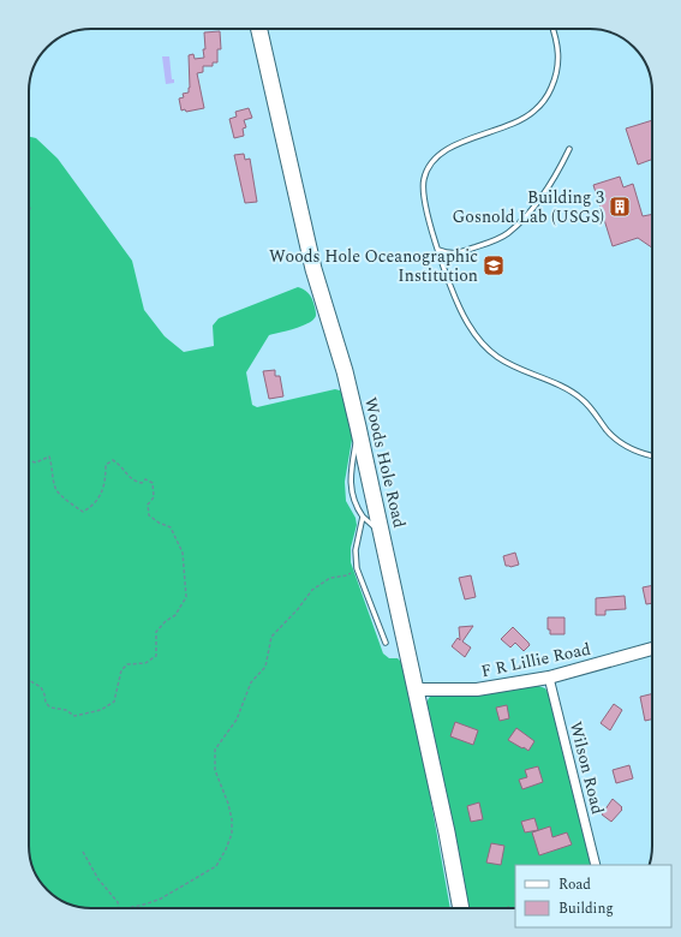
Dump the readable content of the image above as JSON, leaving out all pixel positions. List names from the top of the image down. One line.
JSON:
{"streets":{"highway":["Woods Hole Road"],"street":["F R Lillie Road","Wilson Road"]},"crossings":[["Woods Hole Road","F R Lillie Road"],["F R Lillie Road","Wilson Road"]],"places":{"building":["Building 3 Gosnold Lab (USGS)"],"school or university":["Woods Hole Oceanographic Institution"]},"legend":["Road","Building"]}
